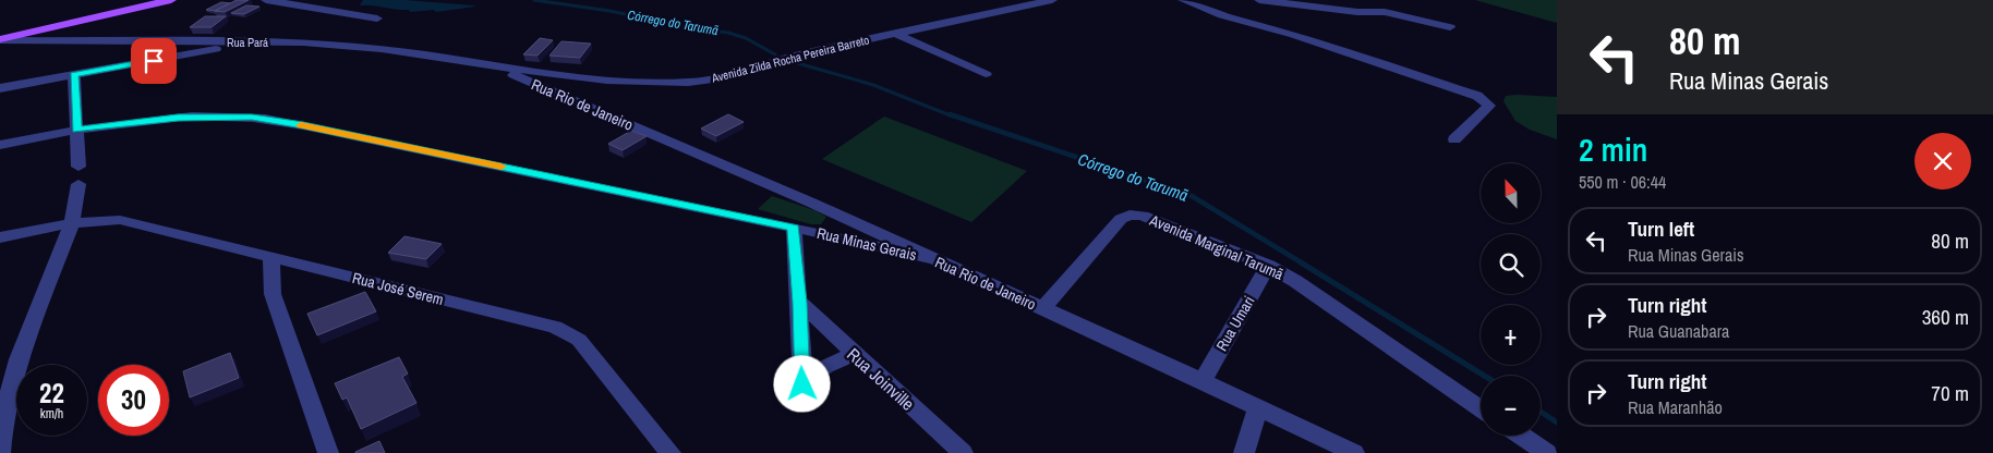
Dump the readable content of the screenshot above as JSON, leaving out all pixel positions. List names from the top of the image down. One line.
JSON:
{"streets":{"street":["Rua Pará","Avenida Zilda Rocha Pereira Barreto","Rua Rio de Janeiro","Rua Minas Gerais","Avenida Marginal Tarumã","Rua José Serem","Rua Umari","Rua Joinville"]},"crossings":[["Rua Pará","Avenida Zilda Rocha Pereira Barreto"],["Rua Pará","Rua Rio de Janeiro"],["Avenida Zilda Rocha Pereira Barreto","Rua Rio de Janeiro"],["Rua Rio de Janeiro","Rua Minas Gerais"],["Rua Rio de Janeiro","Avenida Marginal Tarumã"],["Rua Rio de Janeiro","Rua Umari"],["Avenida Marginal Tarumã","Rua Umari"]],"water":["Córrego do Tarumã"],"north":"top","page":{"turn":["80 m","Rua Minas Gerais"],"heading":["2 min","550 m · 06:44"],"map_buttons":["+","−"],"list":[{"name":"Turn left","note":"Rua Minas Gerais","value":"80 m"},{"name":"Turn right","note":"Rua Guanabara","value":"360 m"},{"name":"Turn right","note":"Rua Maranhão","value":"70 m"}],"speed":"22 km/h","limit":"30"}}
